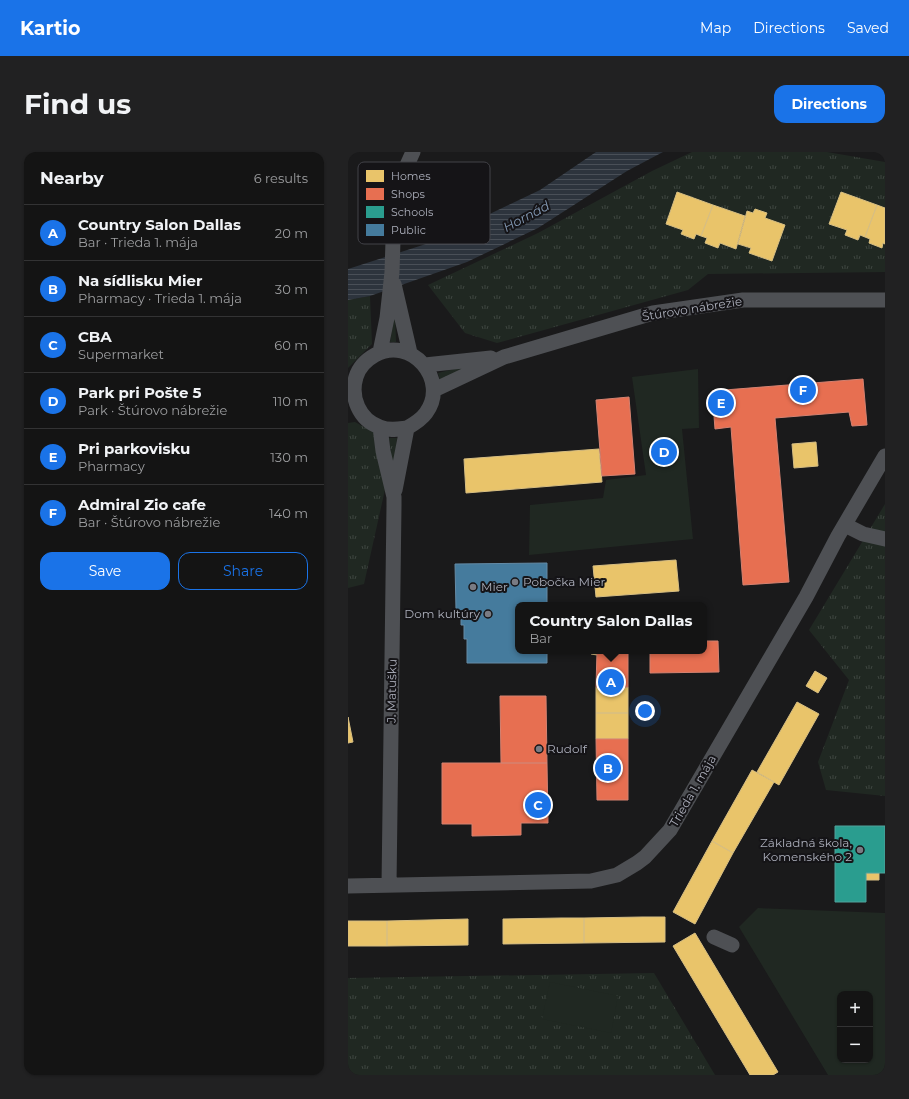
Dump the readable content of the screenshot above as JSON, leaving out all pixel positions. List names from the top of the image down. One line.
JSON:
{"streets":{"street":["Štúrovo nábrežie","J. Matušku","Trieda 1. mája"]},"crossings":[["J. Matušku","Trieda 1. mája"]],"water":["Hornád"],"places":["Pobočka Mier","Mier","Dom kultúry","Rudolf","Základná škola, Komenského 2"],"legend":["Homes","Shops","Schools","Public"],"page":{"header":"Kartio","nav":["Map","Directions","Saved"],"buttons":["Directions",["Save","Share"]],"title":"Find us","heading":["Nearby","6 results"],"list":[{"mark":"A","name":"Country Salon Dallas","note":"Bar · Trieda 1. mája","value":"20 m"},{"mark":"B","name":"Na sídlisku Mier","note":"Pharmacy · Trieda 1. mája","value":"30 m"},{"mark":"C","name":"CBA","note":"Supermarket","value":"60 m"},{"mark":"D","name":"Park pri Pošte 5","note":"Park · Štúrovo nábrežie","value":"110 m"},{"mark":"E","name":"Pri parkovisku","note":"Pharmacy","value":"130 m"},{"mark":"F","name":"Admiral Zio cafe","note":"Bar · Štúrovo nábrežie","value":"140 m"}],"pins":["F","E","D","A","B","C"],"popup":["Country Salon Dallas","Bar"],"map_buttons":["+","−"]}}
